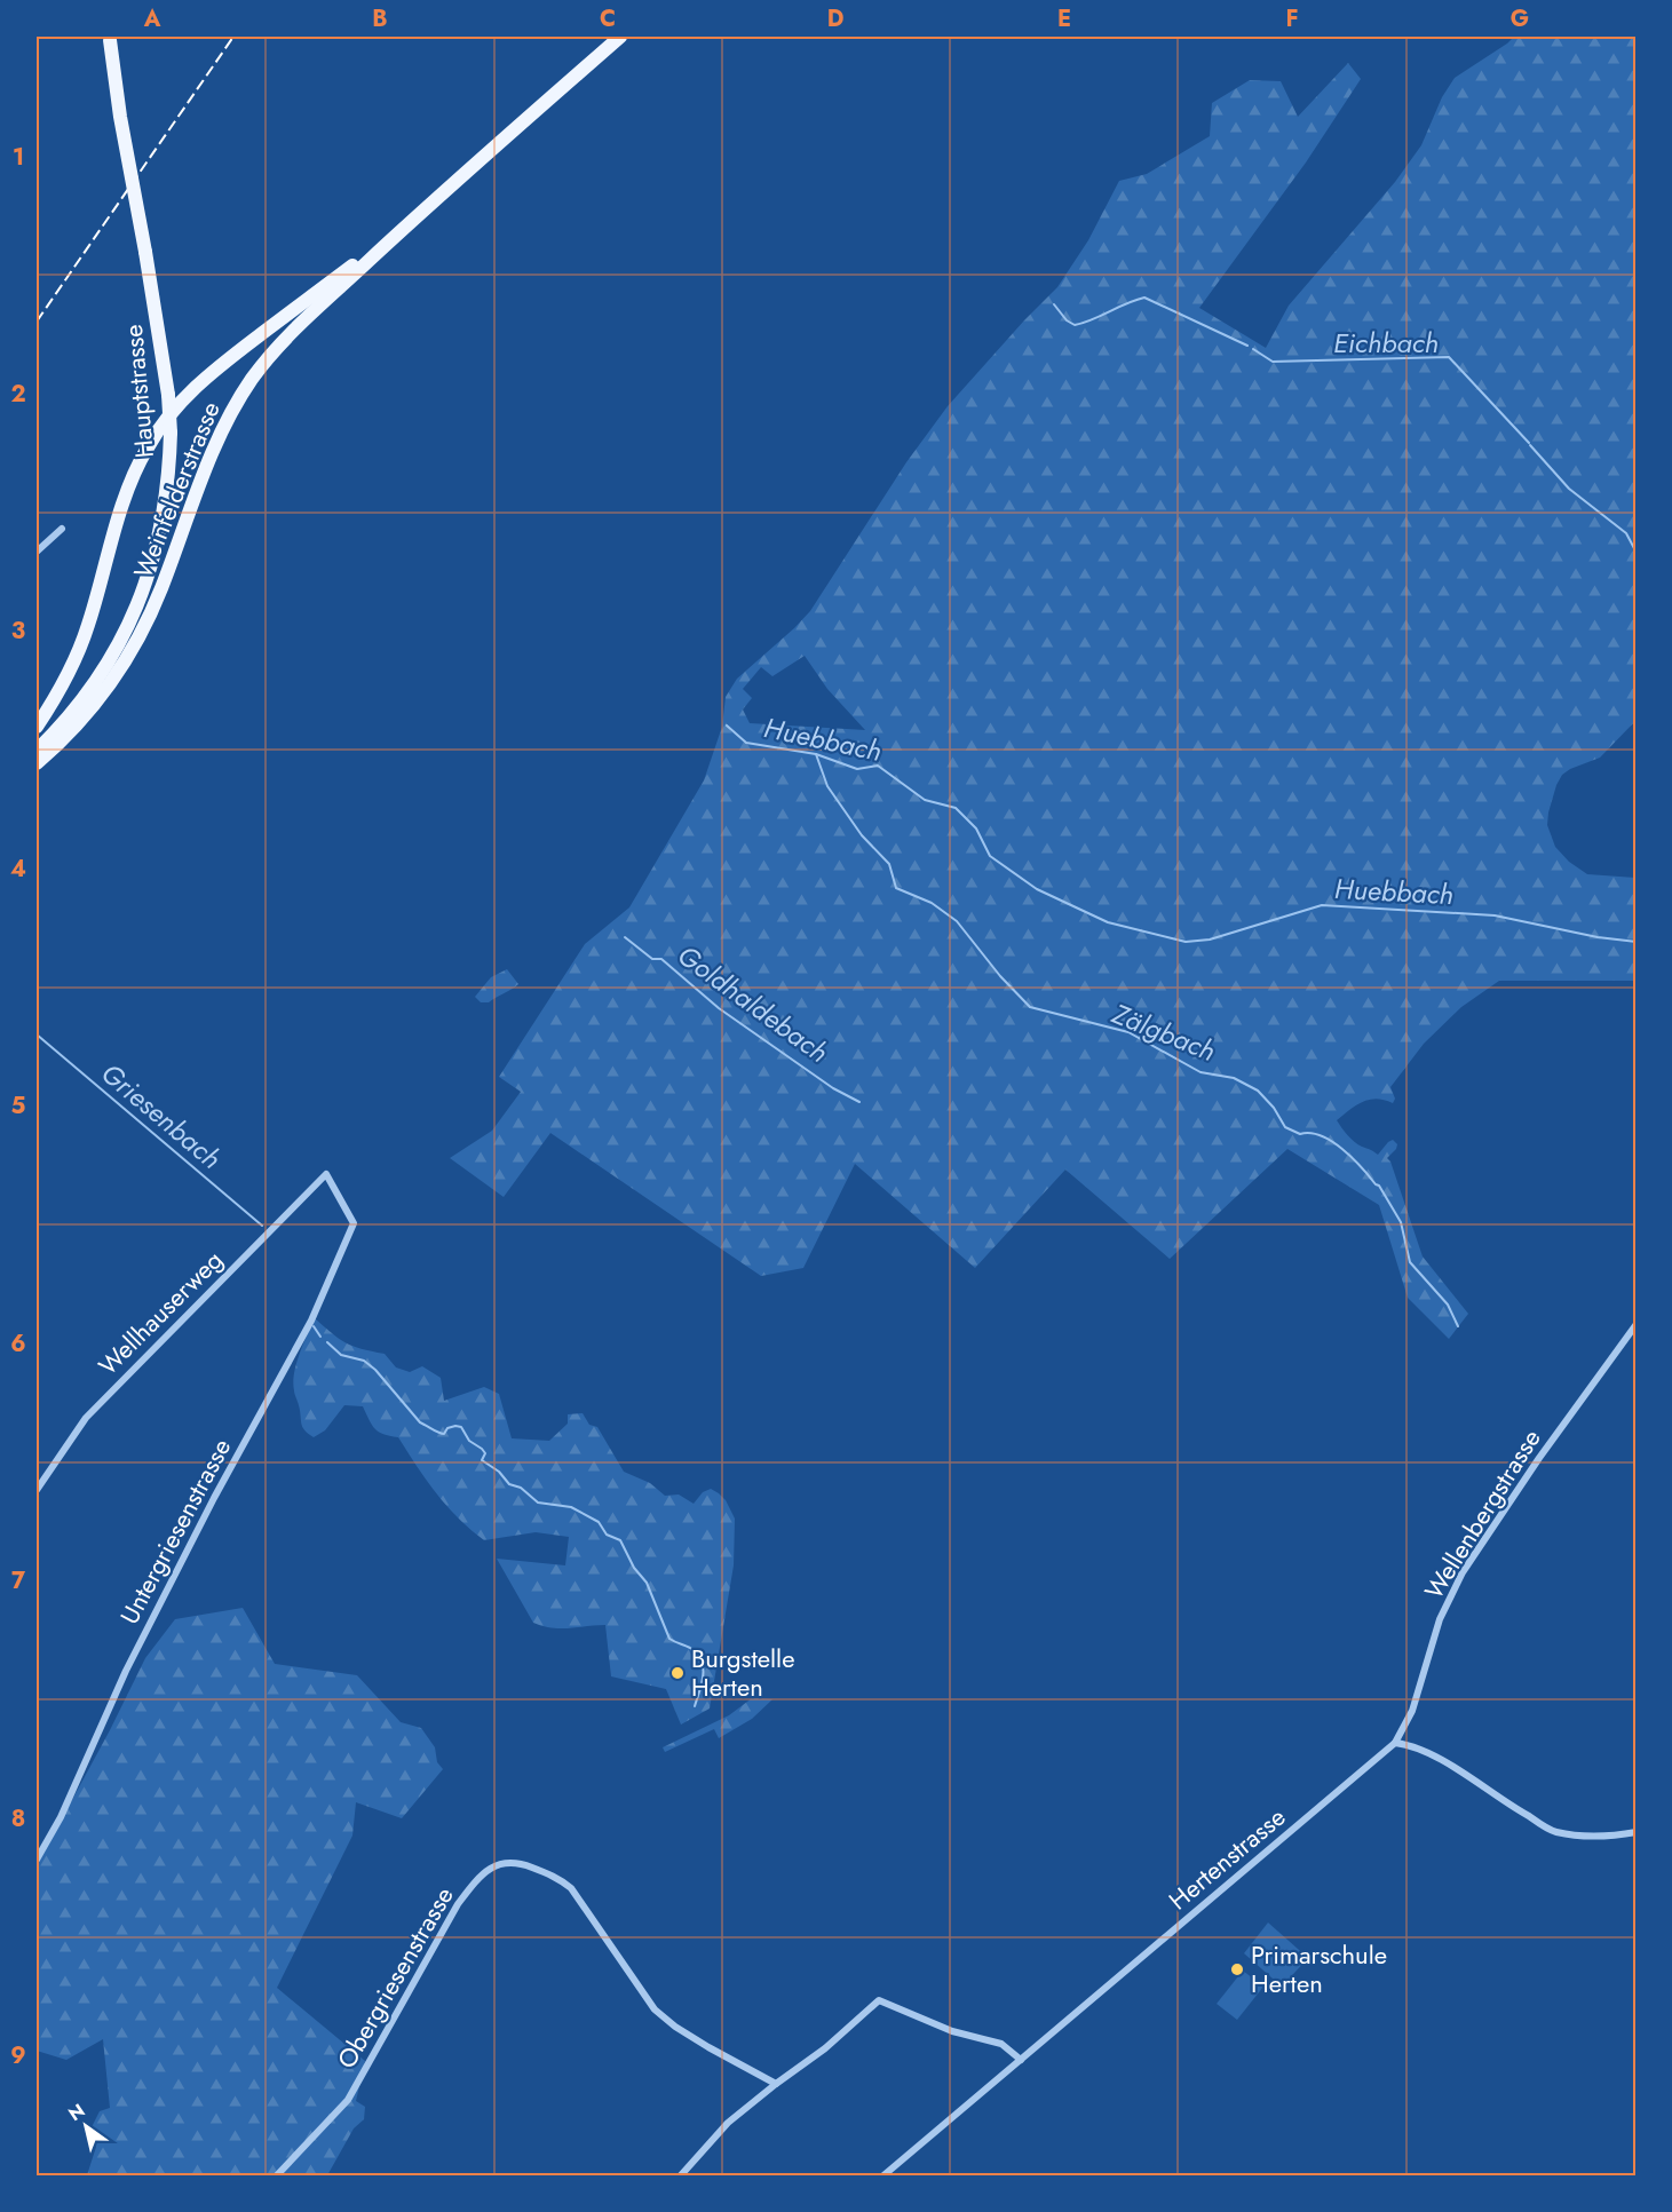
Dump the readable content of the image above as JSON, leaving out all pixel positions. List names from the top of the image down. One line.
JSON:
{"streets":{"main road":["Hauptstrasse","Weinfelderstrasse"],"street":["Wellhauserweg","Wellenbergstrasse","Untergriesenstrasse","Hertenstrasse","Obergriesenstrasse"]},"crossings":[["Wellhauserweg","Untergriesenstrasse"],["Wellenbergstrasse","Hertenstrasse"]],"water":["Eichbach","Huebbach","Goldhaldebach","Zälgbach","Griesenbach"],"places":["Burgstelle Herten","Primarschule Herten"],"north":"top left","grid":{"columns":["A","B","C","D","E","F","G"],"rows":["1","2","3","4","5","6","7","8","9"]}}
